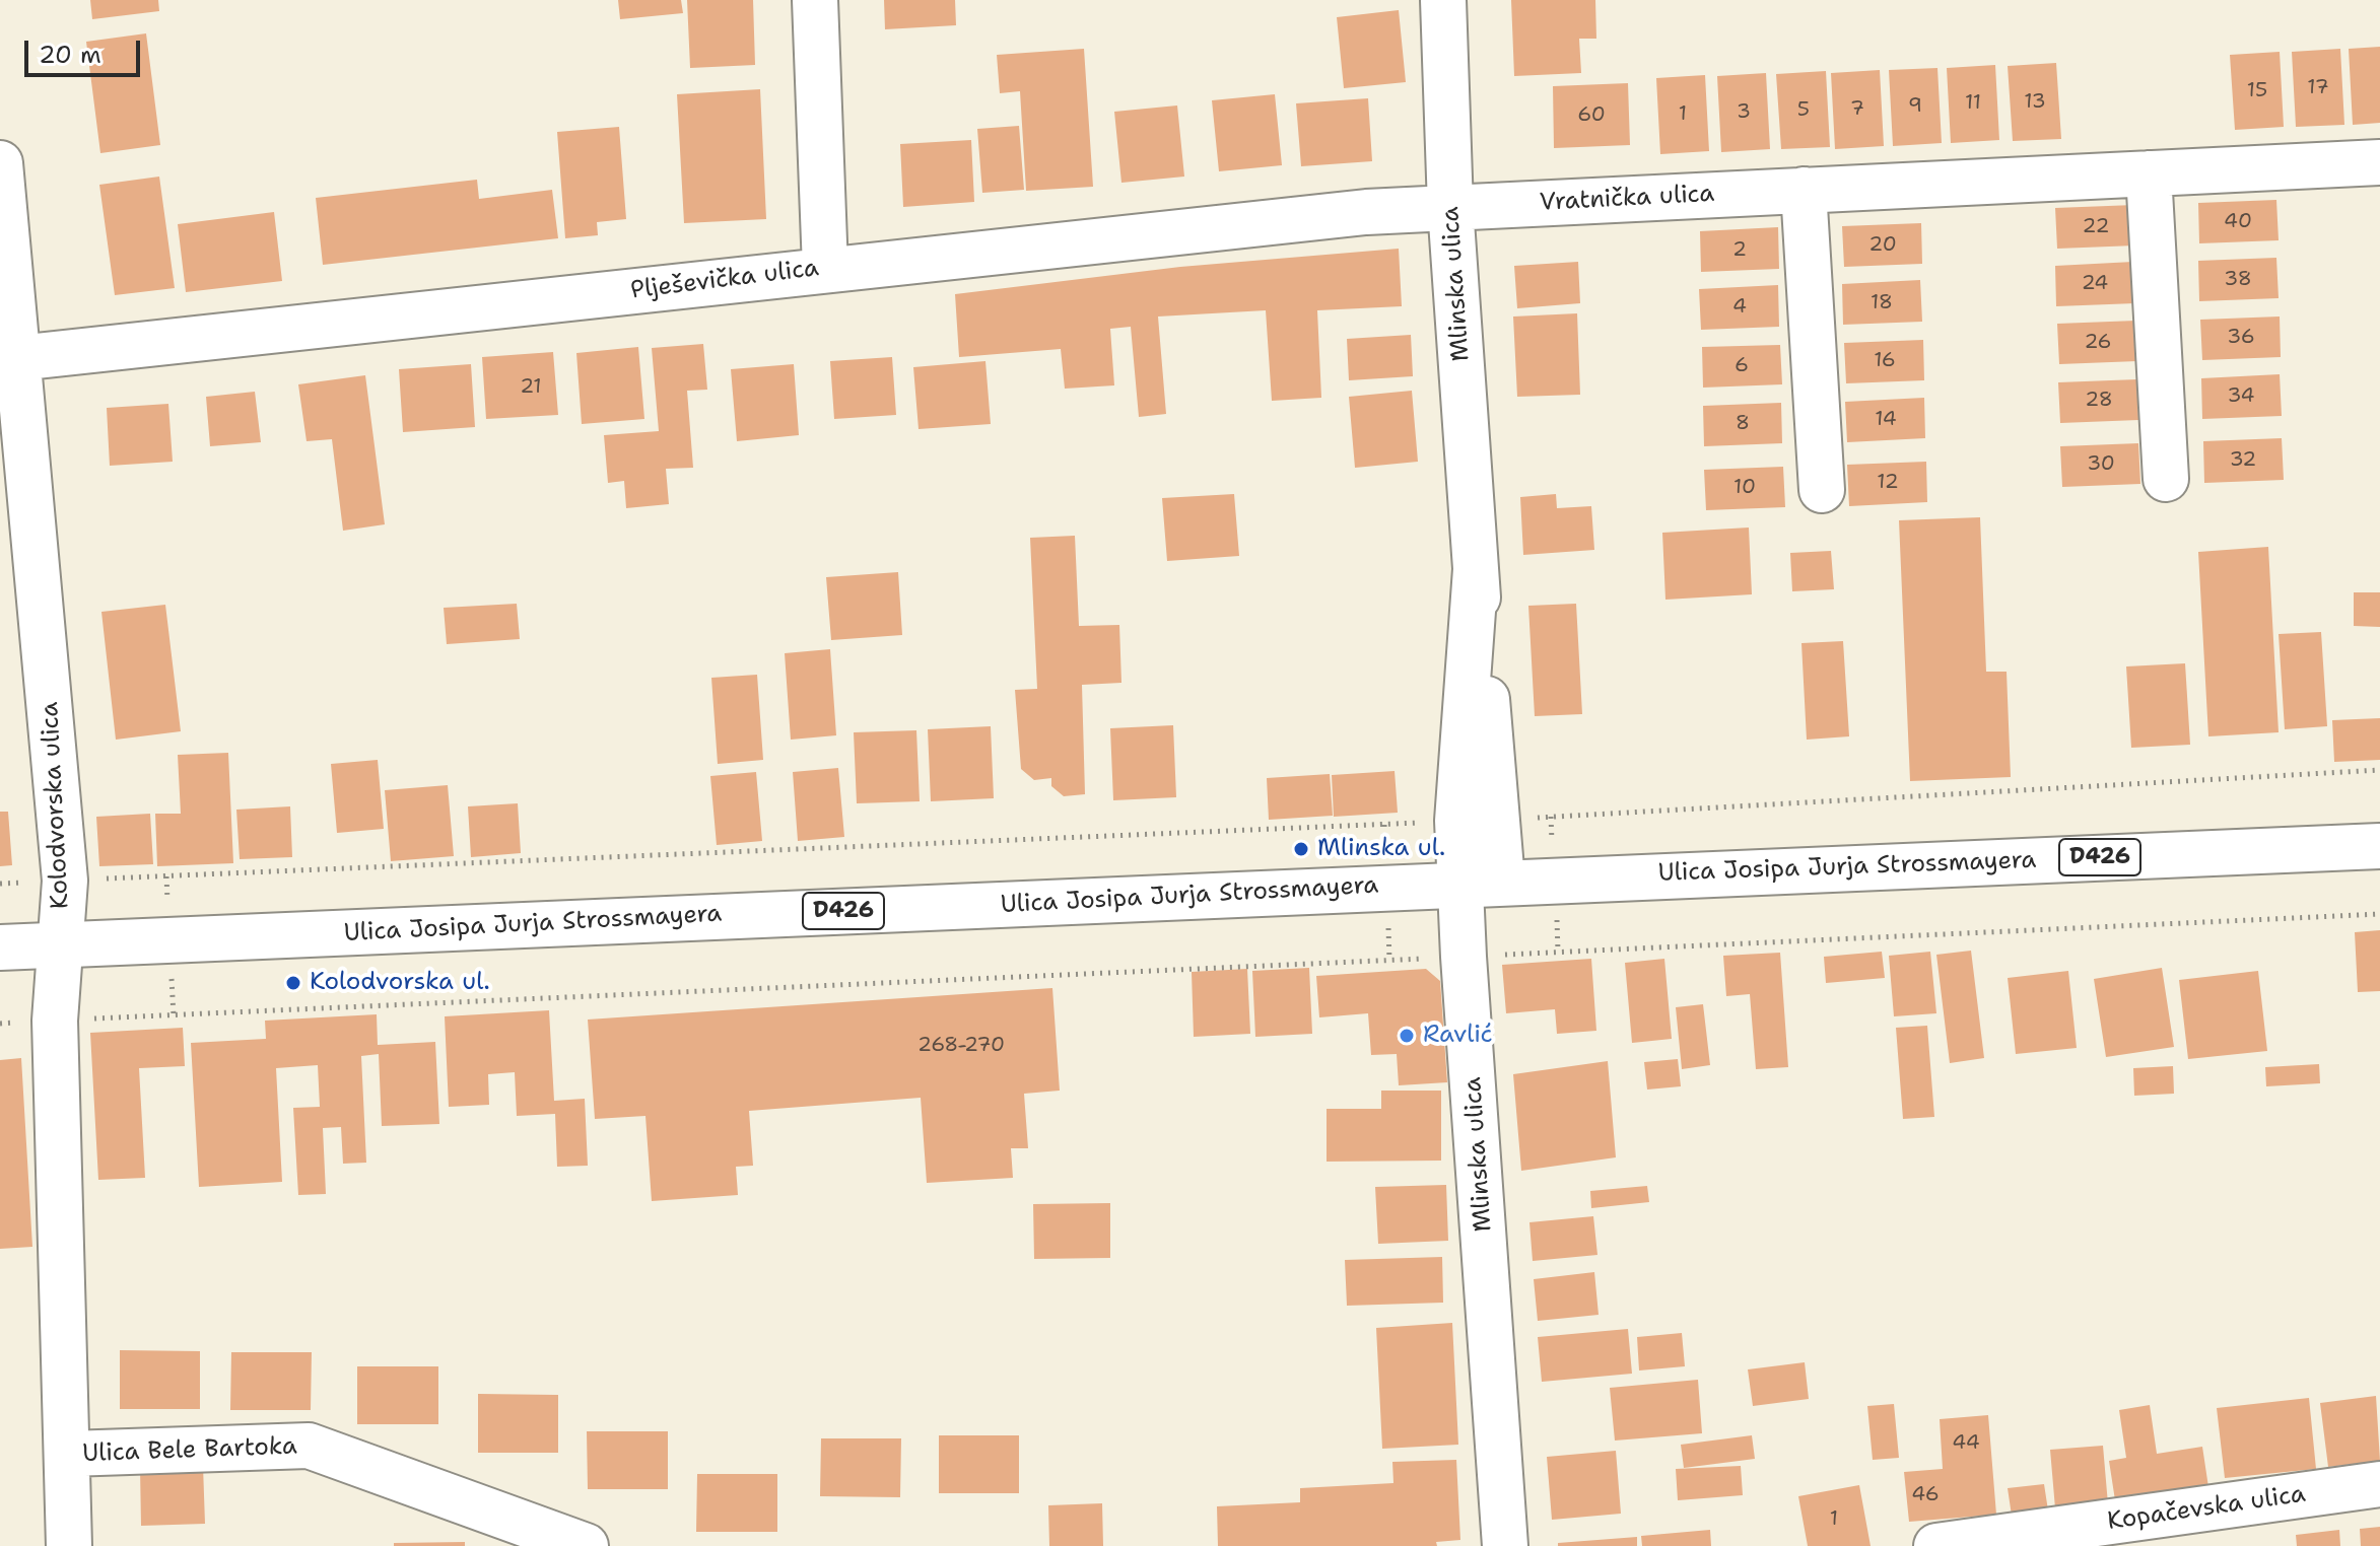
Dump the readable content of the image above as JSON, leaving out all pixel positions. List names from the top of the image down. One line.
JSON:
{"streets":{"street":["Vratnička ulica","Plješevička ulica","Mlinska ulica","Kolodvorska ulica","D426","Ulica Josipa Jurja Strossmayera","Ulica Bele Bartoka","Kopačevska ulica"]},"crossings":[["Vratnička ulica","Plješevička ulica"],["Vratnička ulica","Mlinska ulica"],["Plješevička ulica","Mlinska ulica"],["Plješevička ulica","Kolodvorska ulica"],["Mlinska ulica","Ulica Josipa Jurja Strossmayera"],["Kolodvorska ulica","Ulica Josipa Jurja Strossmayera"],["Kolodvorska ulica","Ulica Bele Bartoka"]],"places":["Mlinska ul.","Kolodvorska ul.","Ravlić"],"house_numbers":["17","15","13","11","9","7","5","3","1","60","40","22","20","2","38","24","18","4","36","26","16","6","21","34","28","14","8","32","30","12","10","268-270","44","46","1"],"scale_bar":"20 m"}
